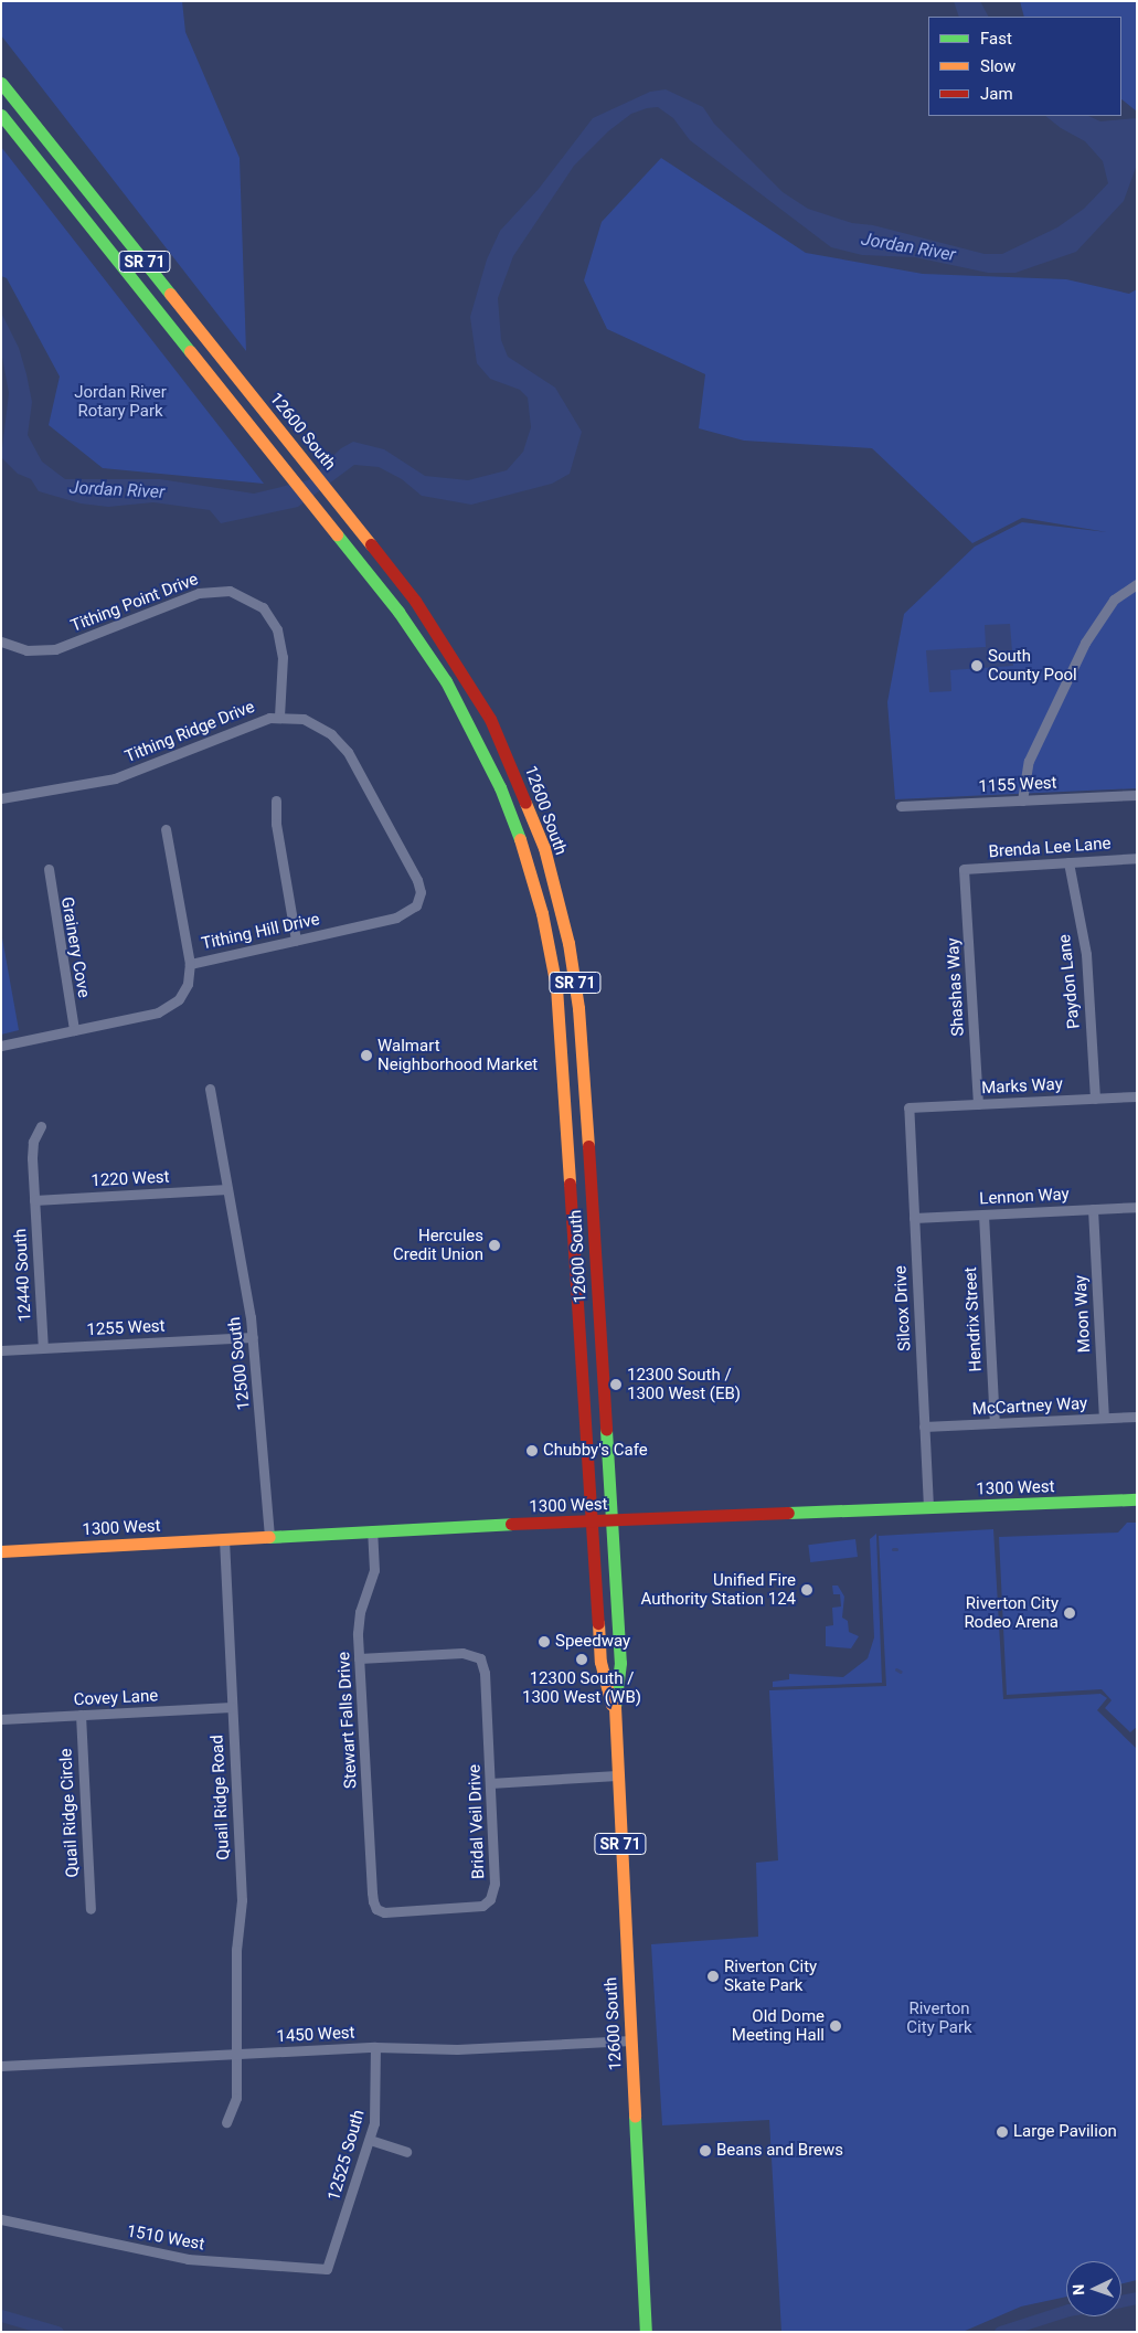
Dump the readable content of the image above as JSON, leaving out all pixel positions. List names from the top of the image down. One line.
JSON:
{"streets":{"main road":["SR 71","12600 South","1300 West"],"street":["Tithing Point Drive","Tithing Ridge Drive","1155 West","Brenda Lee Lane","Tithing Hill Drive","Grainery Cove","Paydon Lane","Shashas Way","Marks Way","1220 West","Lennon Way","12440 South","Silcox Drive","Moon Way","Hendrix Street","1255 West","12500 South","McCartney Way","Covey Lane","Stewart Falls Drive","Quail Ridge Road","Quail Ridge Circle","Bridal Veil Drive","1450 West","12525 South","1510 West"]},"crossings":[["12600 South","1300 West"],["12600 South","1450 West"],["Tithing Point Drive","Tithing Ridge Drive"],["Tithing Ridge Drive","Tithing Hill Drive"],["Brenda Lee Lane","Paydon Lane"],["Brenda Lee Lane","Shashas Way"],["Tithing Hill Drive","Grainery Cove"],["Paydon Lane","Marks Way"],["Shashas Way","Marks Way"],["Marks Way","Silcox Drive"],["1220 West","12440 South"],["1220 West","12500 South"],["Lennon Way","Silcox Drive"],["Lennon Way","Moon Way"],["Lennon Way","Hendrix Street"],["12440 South","1255 West"],["Silcox Drive","McCartney Way"],["Silcox Drive","1300 West"],["Moon Way","McCartney Way"],["Hendrix Street","McCartney Way"],["1255 West","12500 South"],["12500 South","1300 West"],["1300 West","Stewart Falls Drive"],["1300 West","Quail Ridge Road"],["Covey Lane","Quail Ridge Road"],["Covey Lane","Quail Ridge Circle"],["Stewart Falls Drive","Bridal Veil Drive"],["Quail Ridge Road","1450 West"],["1450 West","12525 South"],["12525 South","1510 West"]],"water":["Jordan River"],"parks":["Jordan River Rotary Park","Riverton City Park"],"places":["South County Pool","Walmart Neighborhood Market","Hercules Credit Union","12300 South / 1300 West (EB)","Chubby's Cafe","Unified Fire Authority Station 124","Riverton City Rodeo Arena","Speedway","12300 South / 1300 West (WB)","Riverton City Skate Park","Old Dome Meeting Hall","Large Pavilion","Beans and Brews"],"legend":["Fast","Slow","Jam"],"north":"left"}
